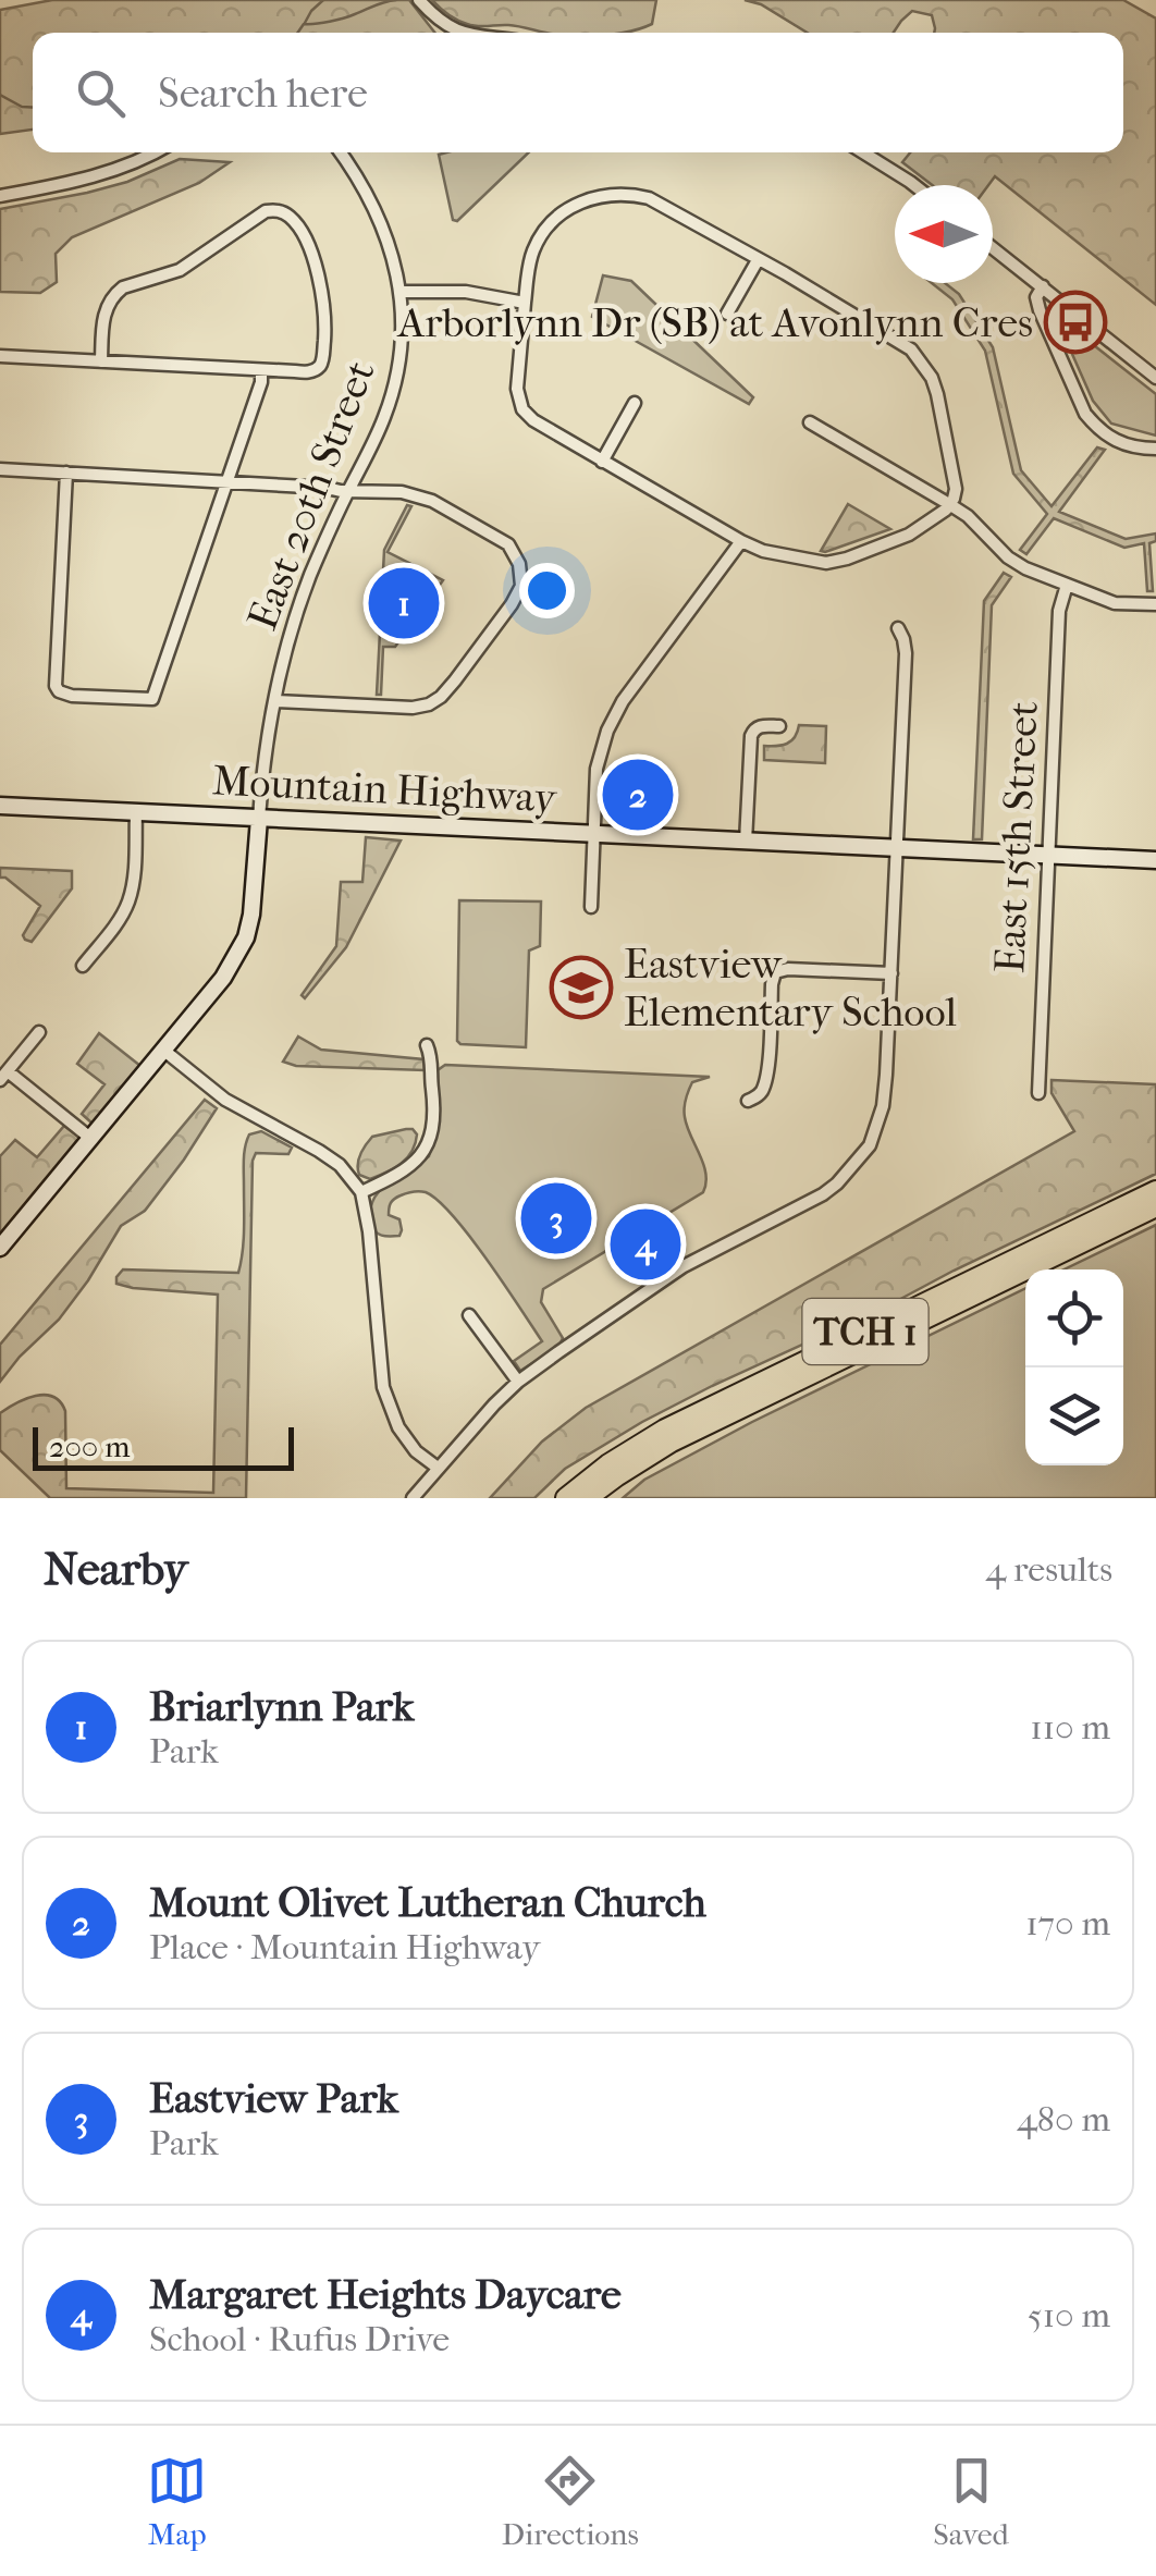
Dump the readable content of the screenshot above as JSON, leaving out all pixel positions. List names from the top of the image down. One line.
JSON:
{"streets":{"highway":["TCH 1"],"main road":["Mountain Highway"],"street":["East 20th Street","East 15th Street"]},"crossings":[["East 20th Street","Mountain Highway"],["Mountain Highway","East 15th Street"]],"places":{"bus stop":["Arborlynn Dr (SB) at Avonlynn Cres"],"school or university":["Eastview Elementary School"]},"scale_bar":"200 m","north":"left","page":{"search":"Search here","pins":["1","2","3","4"],"scale":"200 m","heading":["Nearby","4 results"],"list":[{"mark":"1","name":"Briarlynn Park","note":"Park","value":"110 m"},{"mark":"2","name":"Mount Olivet Lutheran Church","note":"Place · Mountain Highway","value":"170 m"},{"mark":"3","name":"Eastview Park","note":"Park","value":"480 m"},{"mark":"4","name":"Margaret Heights Daycare","note":"School · Rufus Drive","value":"510 m"}],"nav":["Map","Directions","Saved"]}}
